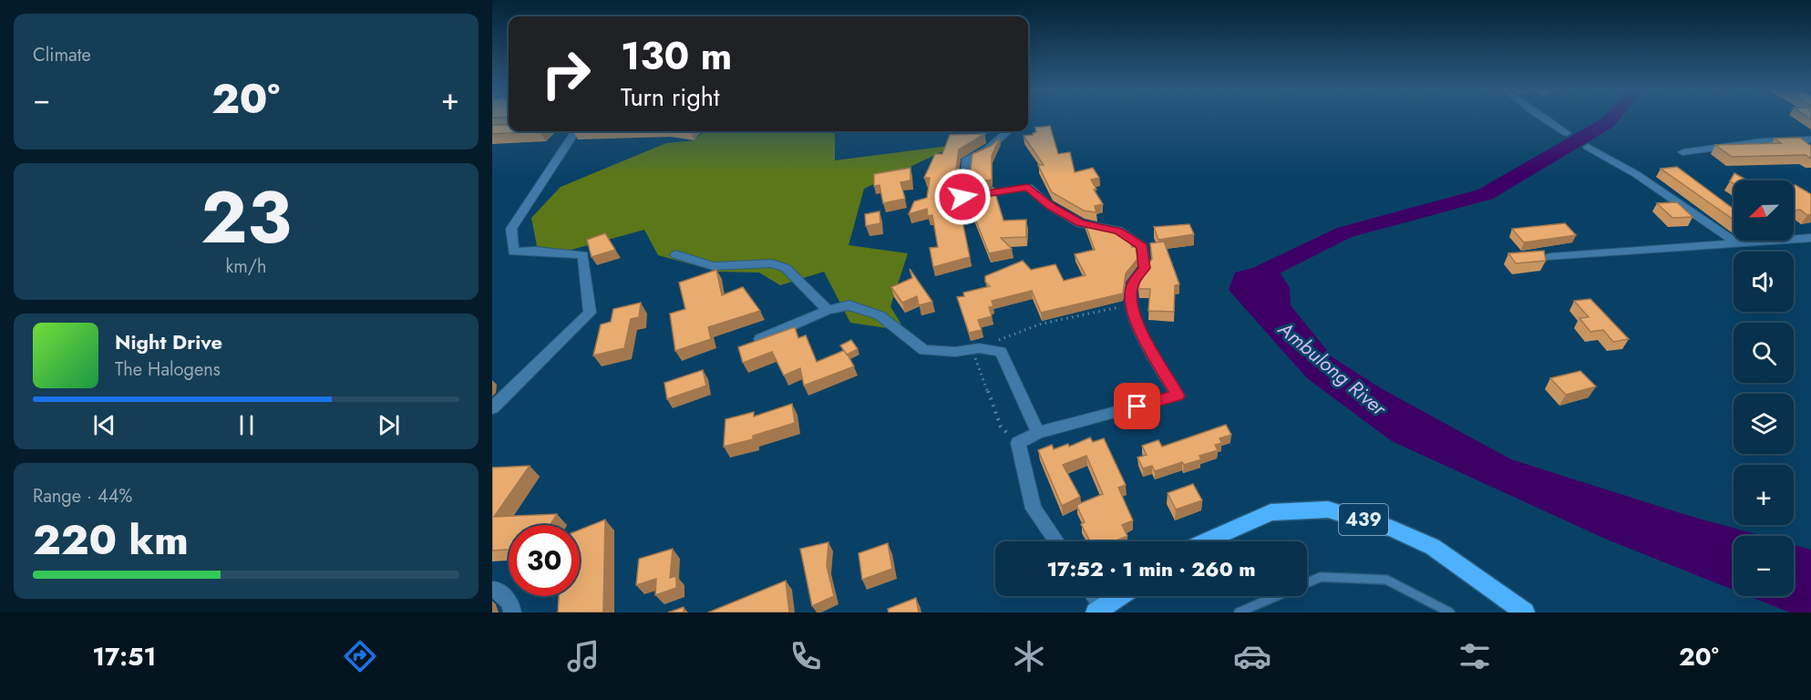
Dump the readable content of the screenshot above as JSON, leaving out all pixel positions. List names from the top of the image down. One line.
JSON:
{"streets":{"main road":["439"]},"water":["Ambulong River"],"north":"bottom left","page":{"tile":["Climate",["23","km/h"],["Range · 44%","220 km"]],"turn":["130 m","Turn right"],"heat":["−","20°","+"],"map_buttons":["+","−"],"song":["Night Drive","The Halogens"],"limit":"30","trip":"17:52 · 1 min · 260 m","tabs":["17:51","20°"]}}
